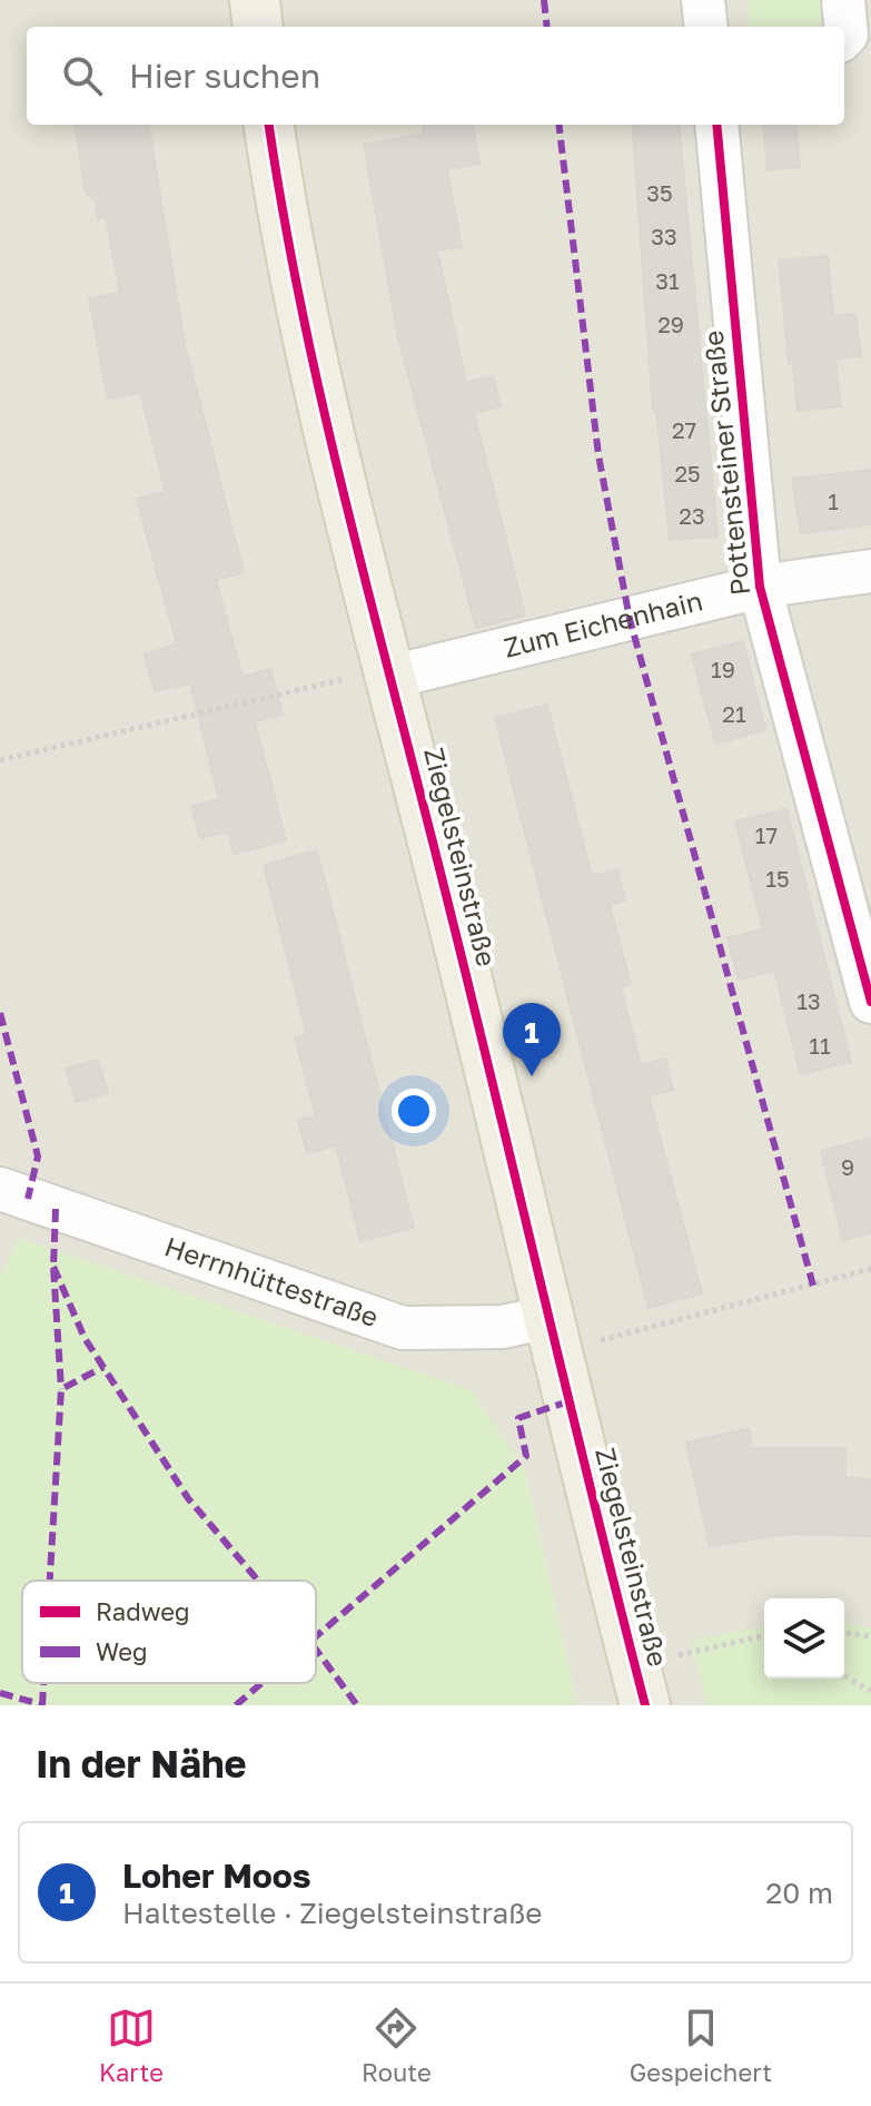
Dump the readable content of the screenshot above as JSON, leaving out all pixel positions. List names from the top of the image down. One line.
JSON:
{"streets":{"main road":["Ziegelsteinstraße"],"street":["Pottensteiner Straße","Zum Eichenhain","Herrnhüttestraße"]},"crossings":[["Pottensteiner Straße","Zum Eichenhain"],["Zum Eichenhain","Ziegelsteinstraße"],["Ziegelsteinstraße","Herrnhüttestraße"]],"house_numbers":["35","33","31","29","27","25","1","23","19","21","17","15","13","11","9"],"legend":["Radweg","Weg"],"page":{"search":"Hier suchen","pins":"1","heading":"In der Nähe","list":[{"mark":"1","name":"Loher Moos","note":"Haltestelle · Ziegelsteinstraße","value":"20 m"}],"nav":["Karte","Route","Gespeichert"]}}
